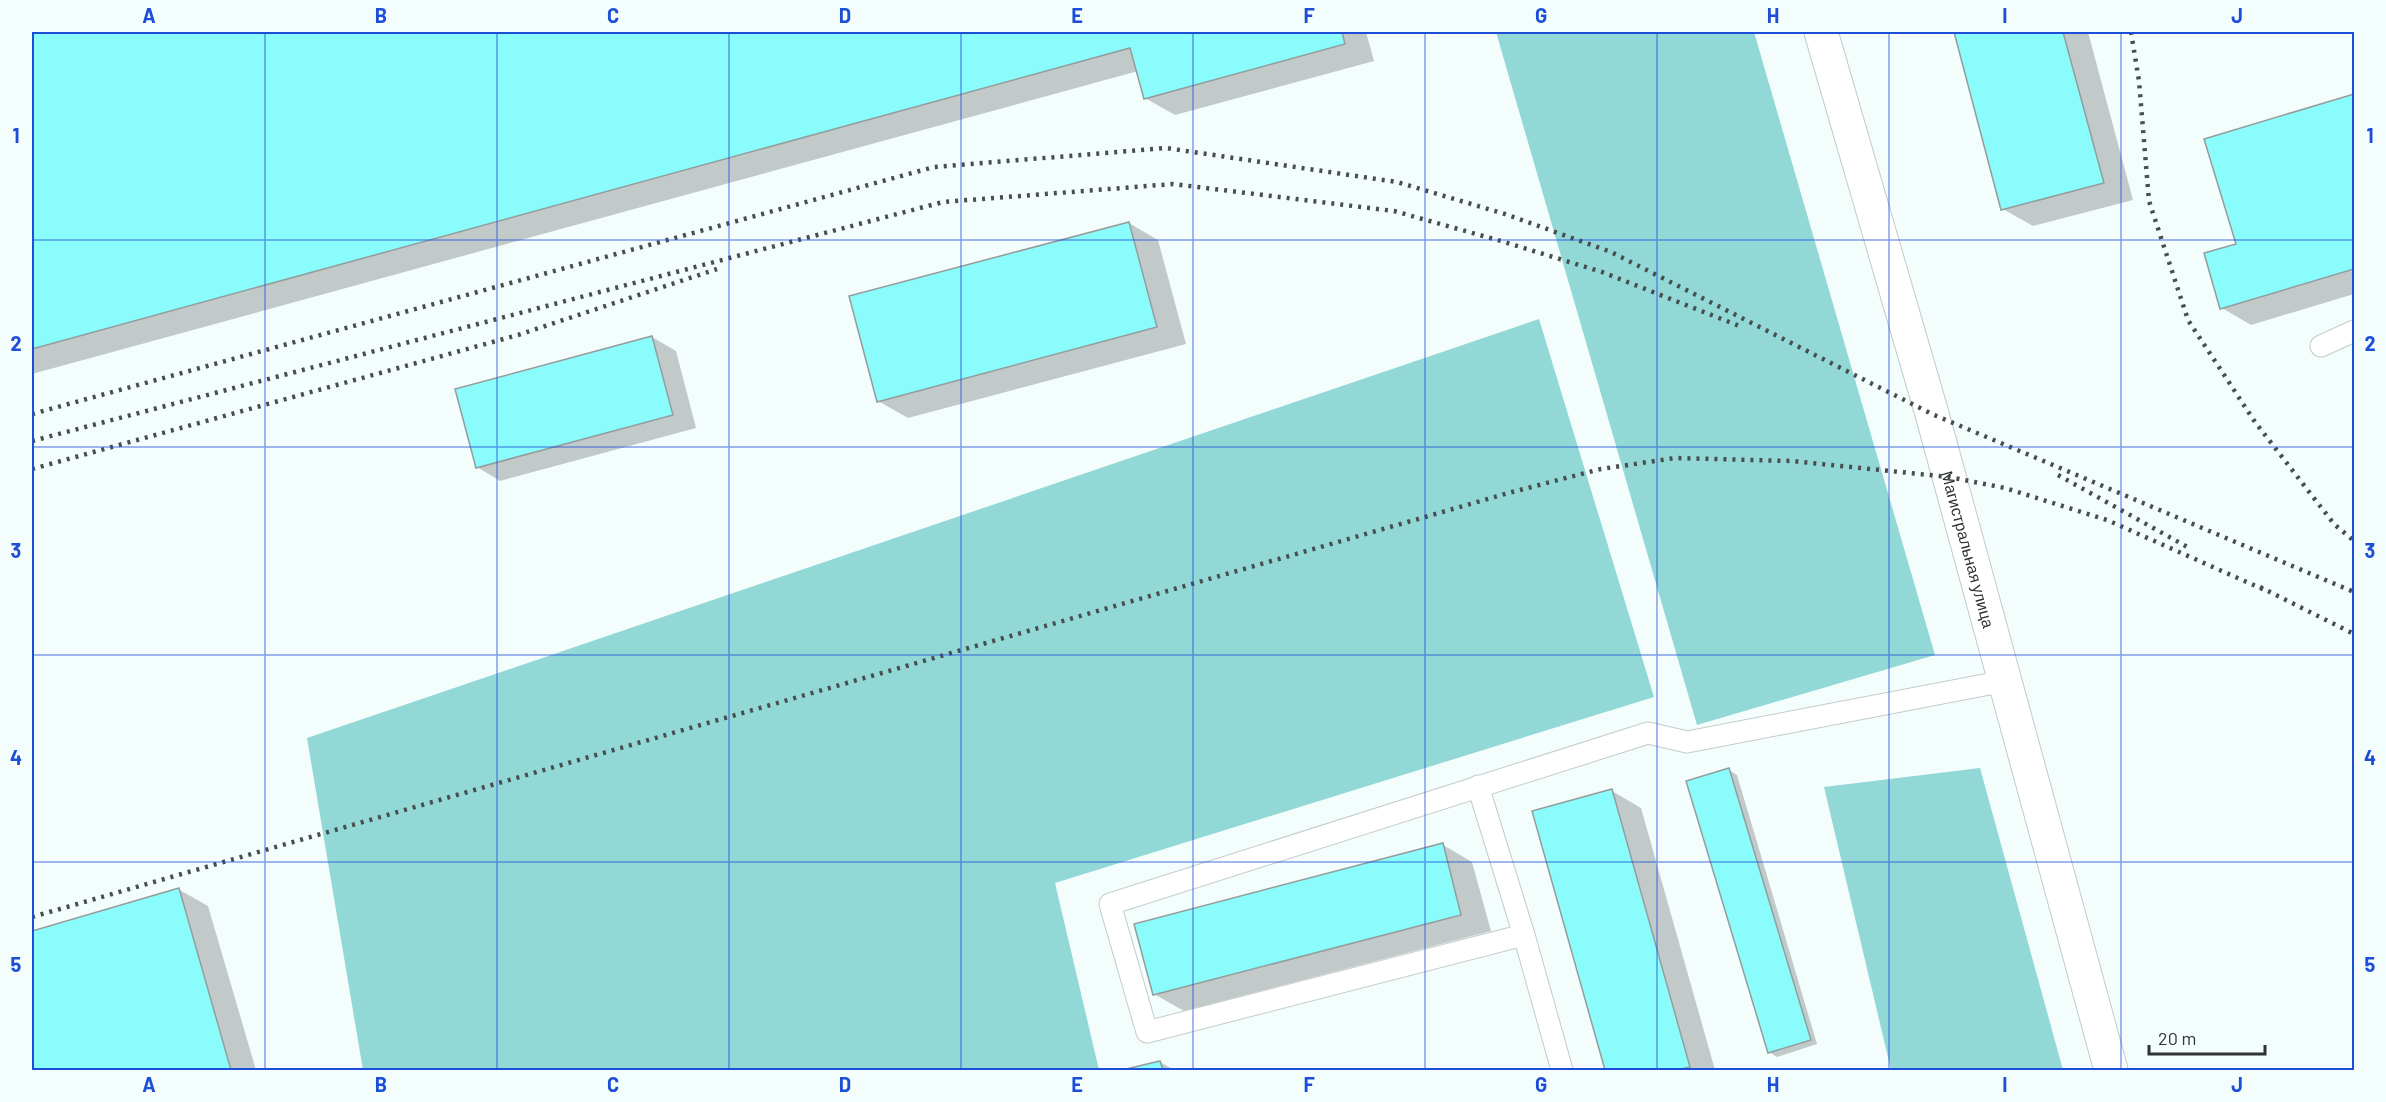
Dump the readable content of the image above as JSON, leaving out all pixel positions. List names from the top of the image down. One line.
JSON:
{"streets":{"main road":["Магистральная улица"]},"scale_bar":"20 m","grid":{"columns":["A","B","C","D","E","F","G","H","I","J"],"rows":["1","2","3","4","5"]}}
